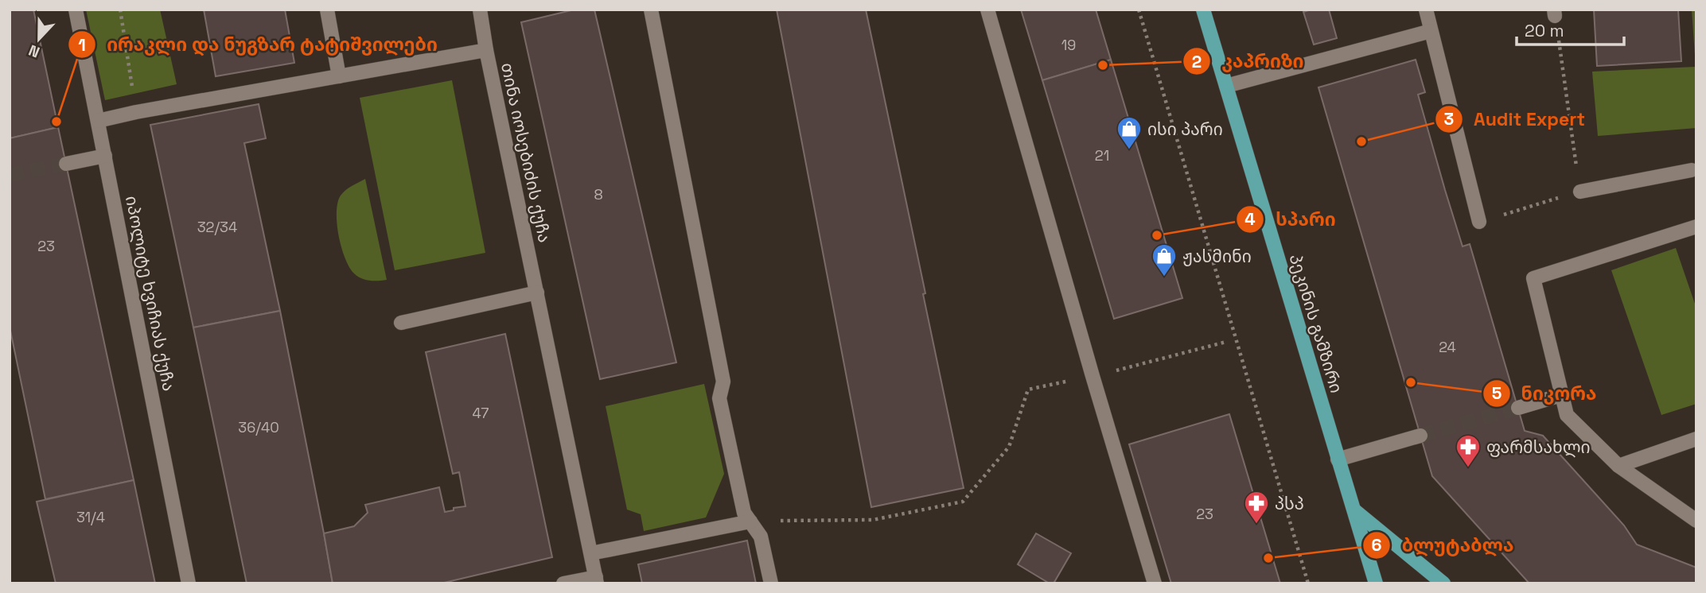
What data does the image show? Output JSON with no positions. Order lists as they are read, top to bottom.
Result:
{
  "streets": {
    "main road": ["პეკინის გამზირი"],
    "street": ["თინა იოსებიძის ქუჩა", "იპოლიტე ხვიჩიას ქუჩა"]
  },
  "crossings": [
    ["თინა იოსებიძის ქუჩა", "იპოლიტე ხვიჩიას ქუჩა"]
  ],
  "places": {
    "other": [
      "კაპრიზი",
      "ირაკლი და ნუგზარ ტატიშვილები",
      "Audit Expert",
      "სპარი",
      "ნიკორა",
      "ბლუტაბლა"
    ],
    "shop": ["ისი პარი", "ჟასმინი"],
    "pharmacy": ["ფარმსახლი", "პსპ"]
  },
  "house_numbers": [
    "19",
    "21",
    "8",
    "32/34",
    "23",
    "24",
    "47",
    "36/40",
    "23",
    "31/4"
  ],
  "scale_bar": "20 m",
  "north": "bottom"
}
